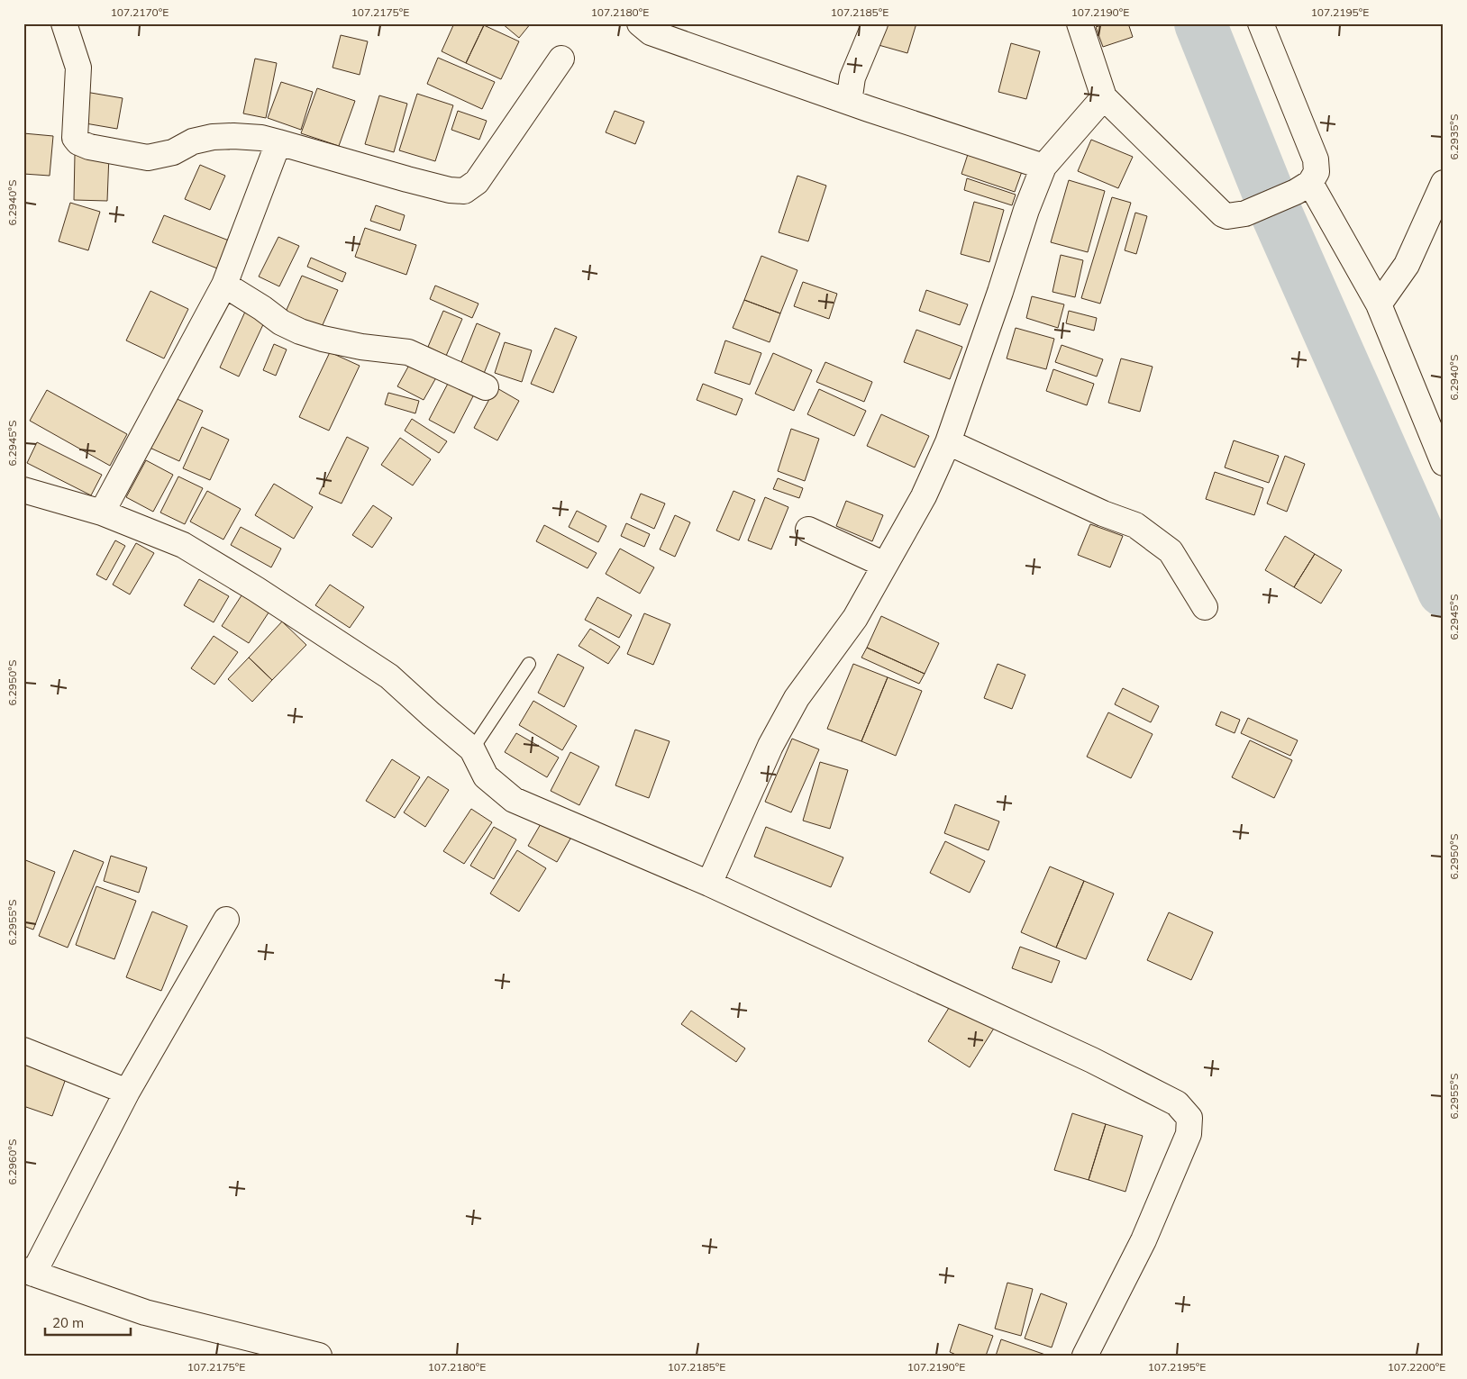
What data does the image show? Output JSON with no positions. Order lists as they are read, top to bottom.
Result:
{
  "scale_bar": "20 m",
  "coordinates": [
    "107.2170°E",
    "107.2175°E",
    "107.2180°E",
    "107.2185°E",
    "107.2190°E",
    "107.2195°E",
    "6.2935°S",
    "6.2940°S",
    "6.2945°S",
    "6.2950°S",
    "6.2955°S",
    "6.2960°S",
    "107.2200°E"
  ]
}
